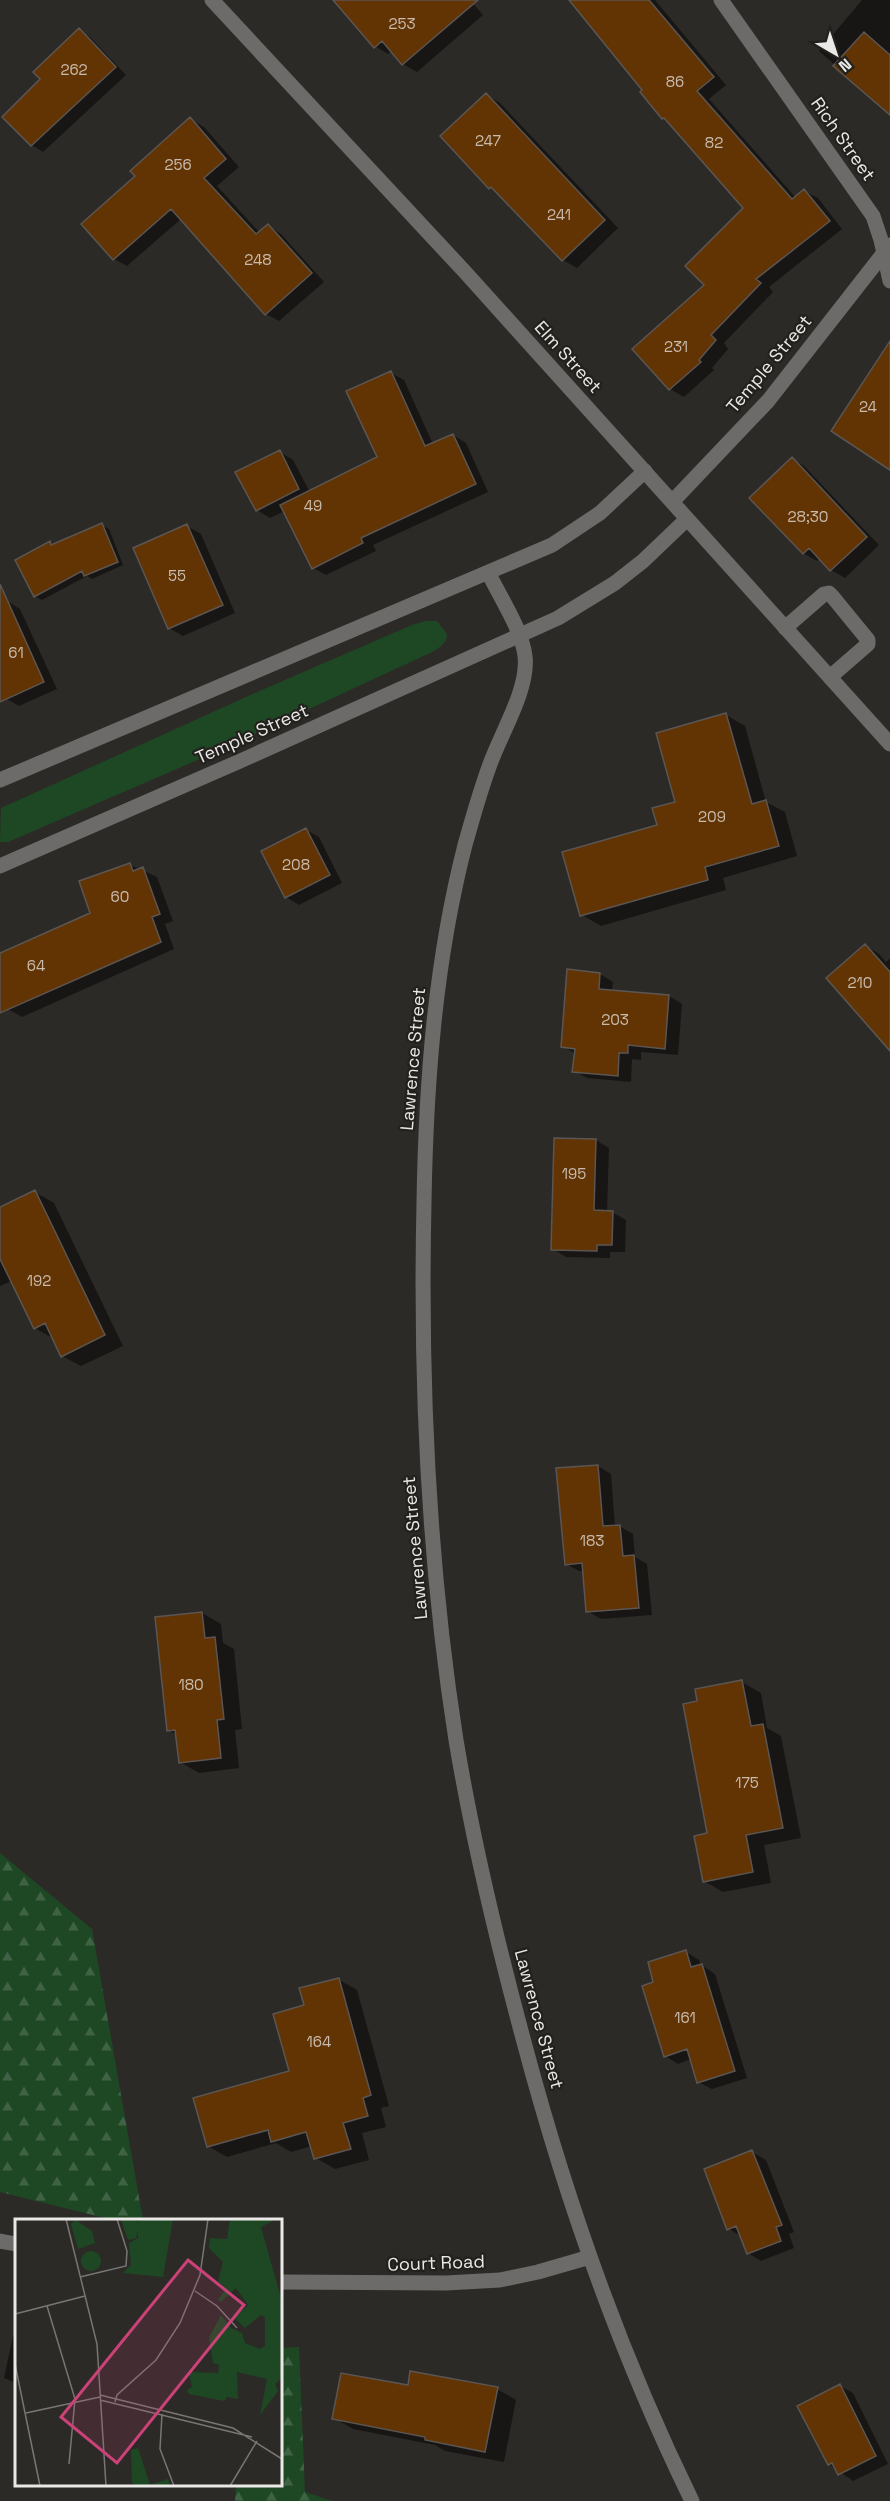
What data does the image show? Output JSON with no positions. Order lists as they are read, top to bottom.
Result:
{
  "streets": {
    "street": [
      "Rich Street",
      "Elm Street",
      "Temple Street",
      "Lawrence Street",
      "Court Road"
    ]
  },
  "crossings": [
    ["Rich Street", "Temple Street"],
    ["Elm Street", "Temple Street"],
    ["Temple Street", "Lawrence Street"],
    ["Lawrence Street", "Court Road"]
  ],
  "house_numbers": [
    "253",
    "262",
    "86",
    "247",
    "82",
    "256",
    "241",
    "248",
    "231",
    "24",
    "49",
    "28;30",
    "55",
    "61",
    "209",
    "208",
    "60",
    "64",
    "210",
    "203",
    "195",
    "192",
    "183",
    "180",
    "175",
    "161",
    "164"
  ],
  "north": "bottom right"
}
